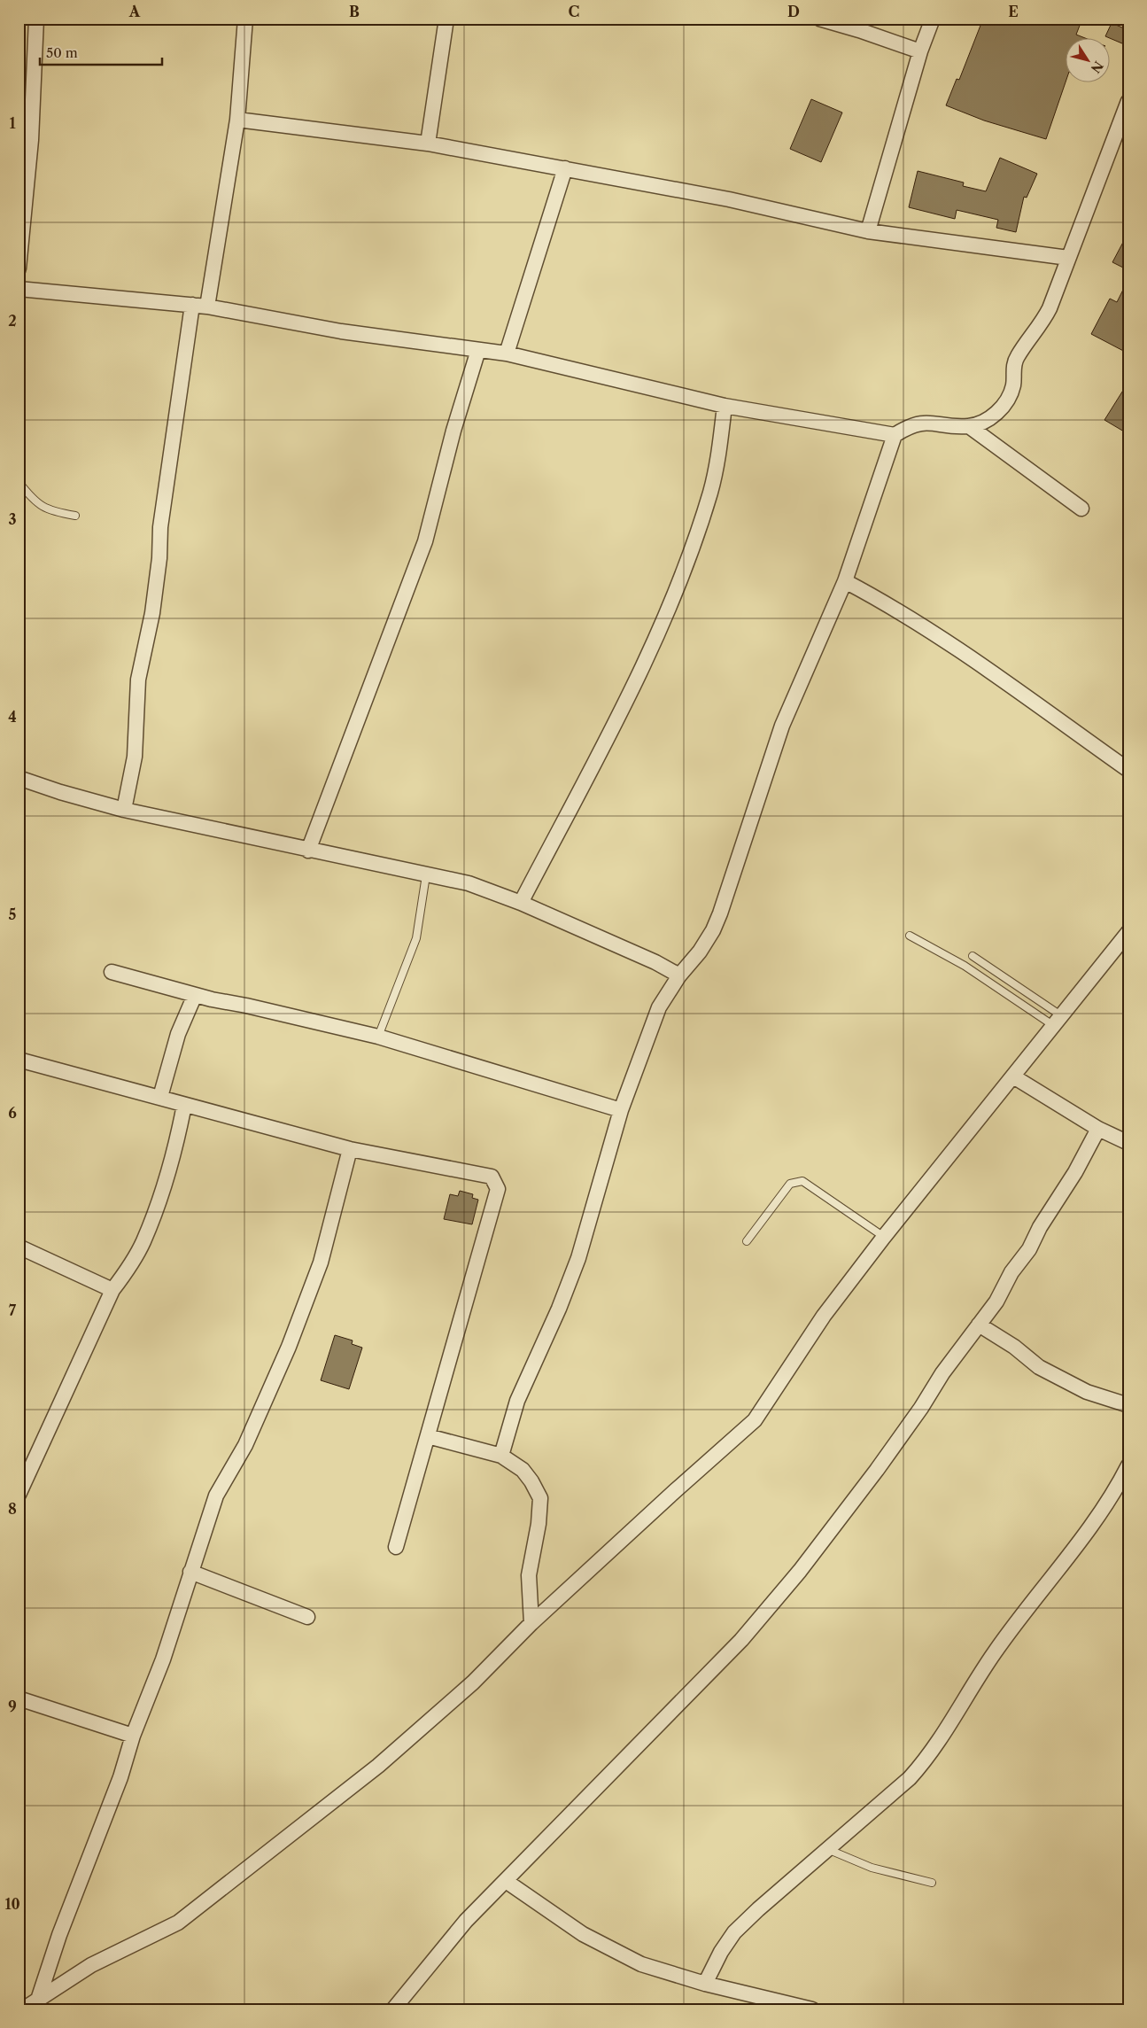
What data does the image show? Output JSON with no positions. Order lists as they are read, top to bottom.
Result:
{
  "scale_bar": "50 m",
  "north": "bottom right",
  "grid": {
    "columns": [
      "A",
      "B",
      "C",
      "D",
      "E"
    ],
    "rows": [
      "1",
      "2",
      "3",
      "4",
      "5",
      "6",
      "7",
      "8",
      "9",
      "10"
    ]
  }
}
